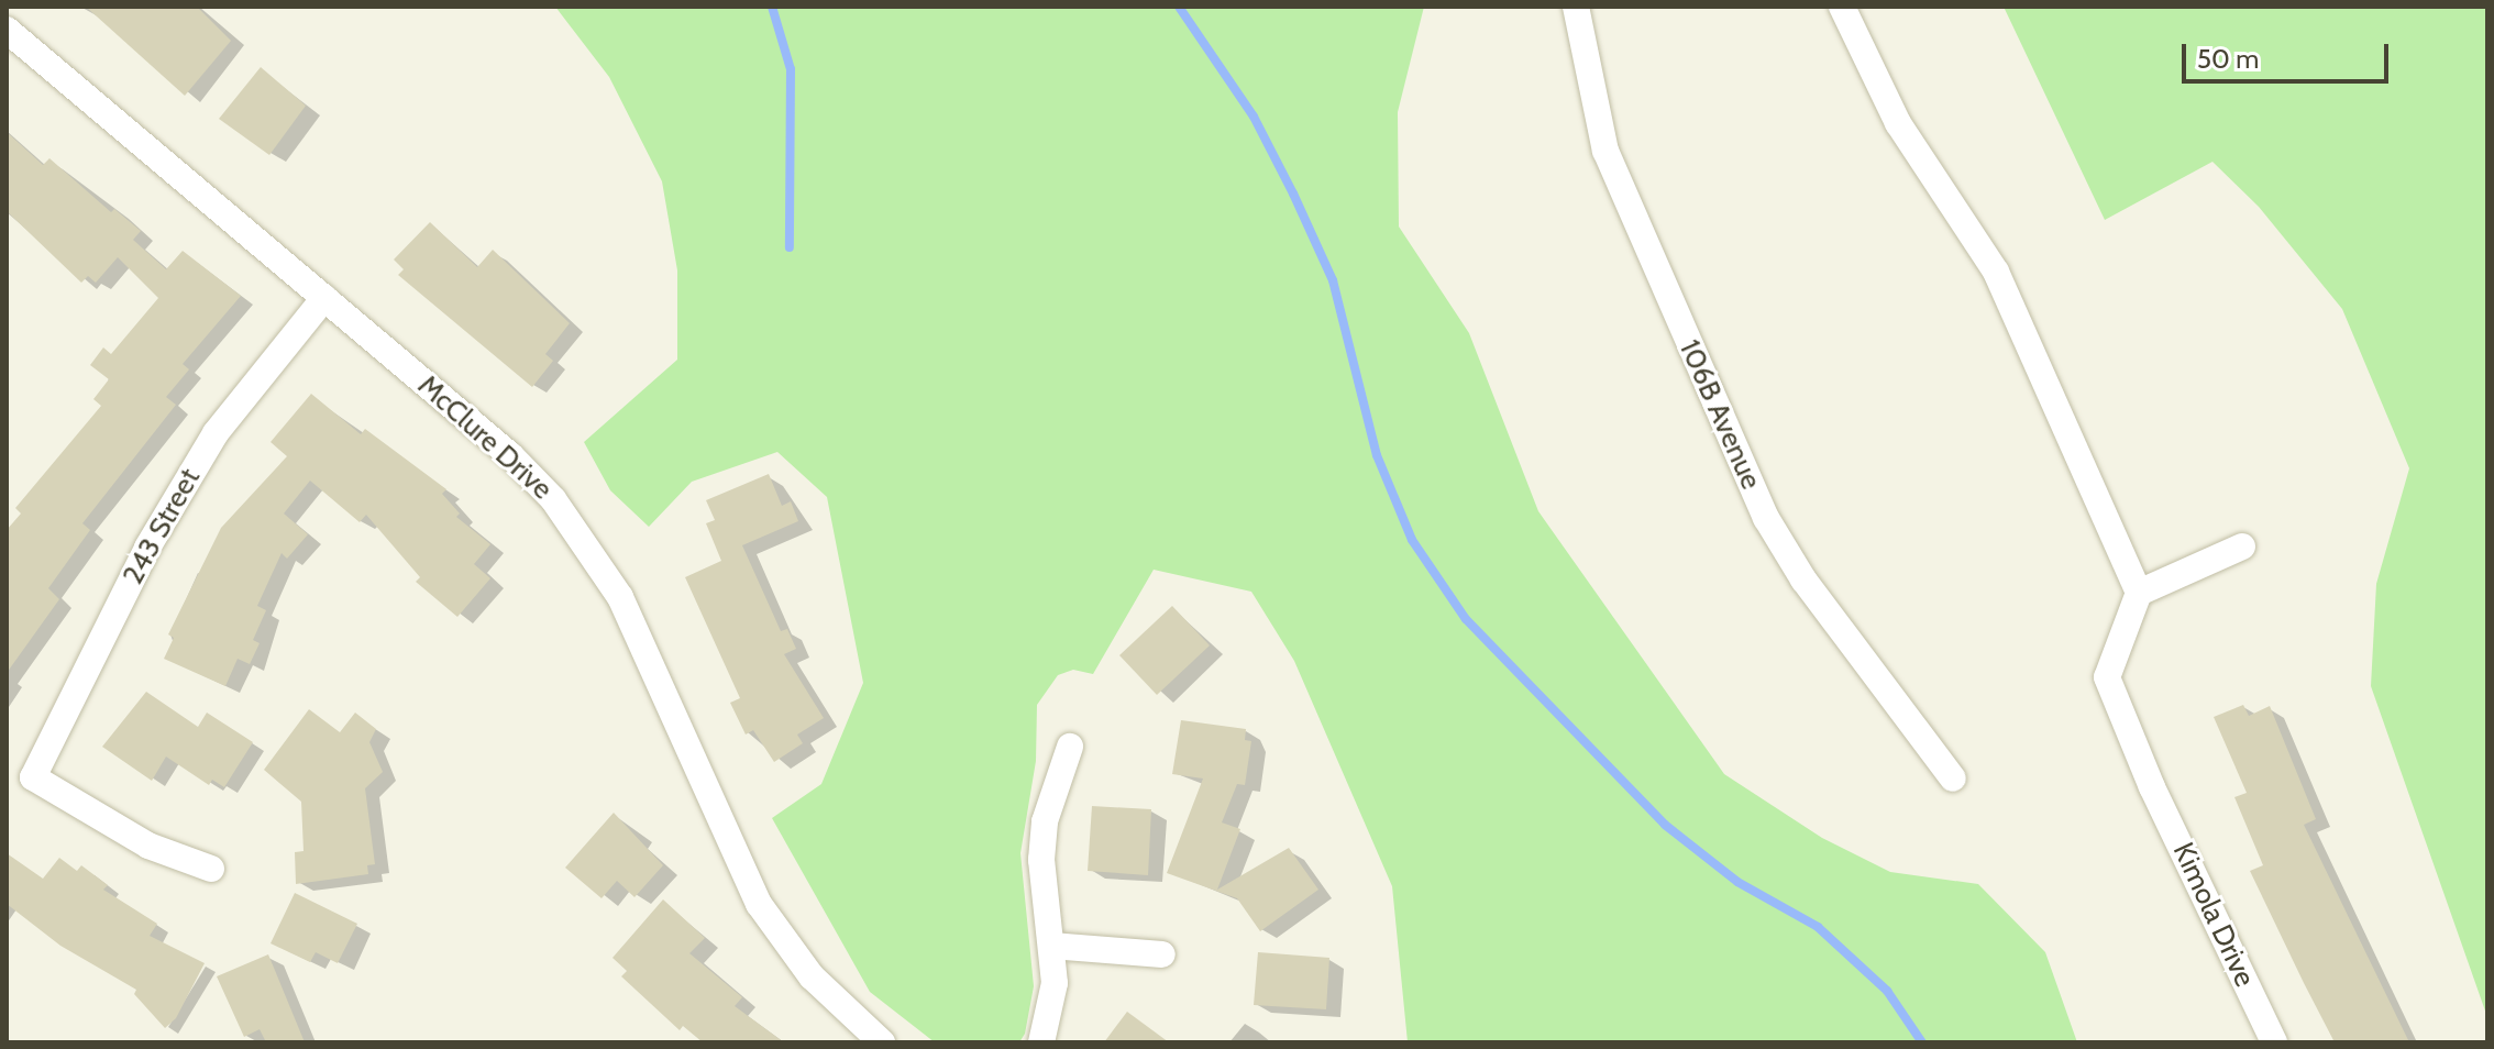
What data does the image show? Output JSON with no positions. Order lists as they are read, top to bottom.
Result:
{
  "streets": {
    "street": [
      "106B Avenue",
      "McClure Drive",
      "243 Street",
      "Kimola Drive"
    ]
  },
  "crossings": [
    ["McClure Drive", "243 Street"]
  ],
  "scale_bar": "50 m"
}
